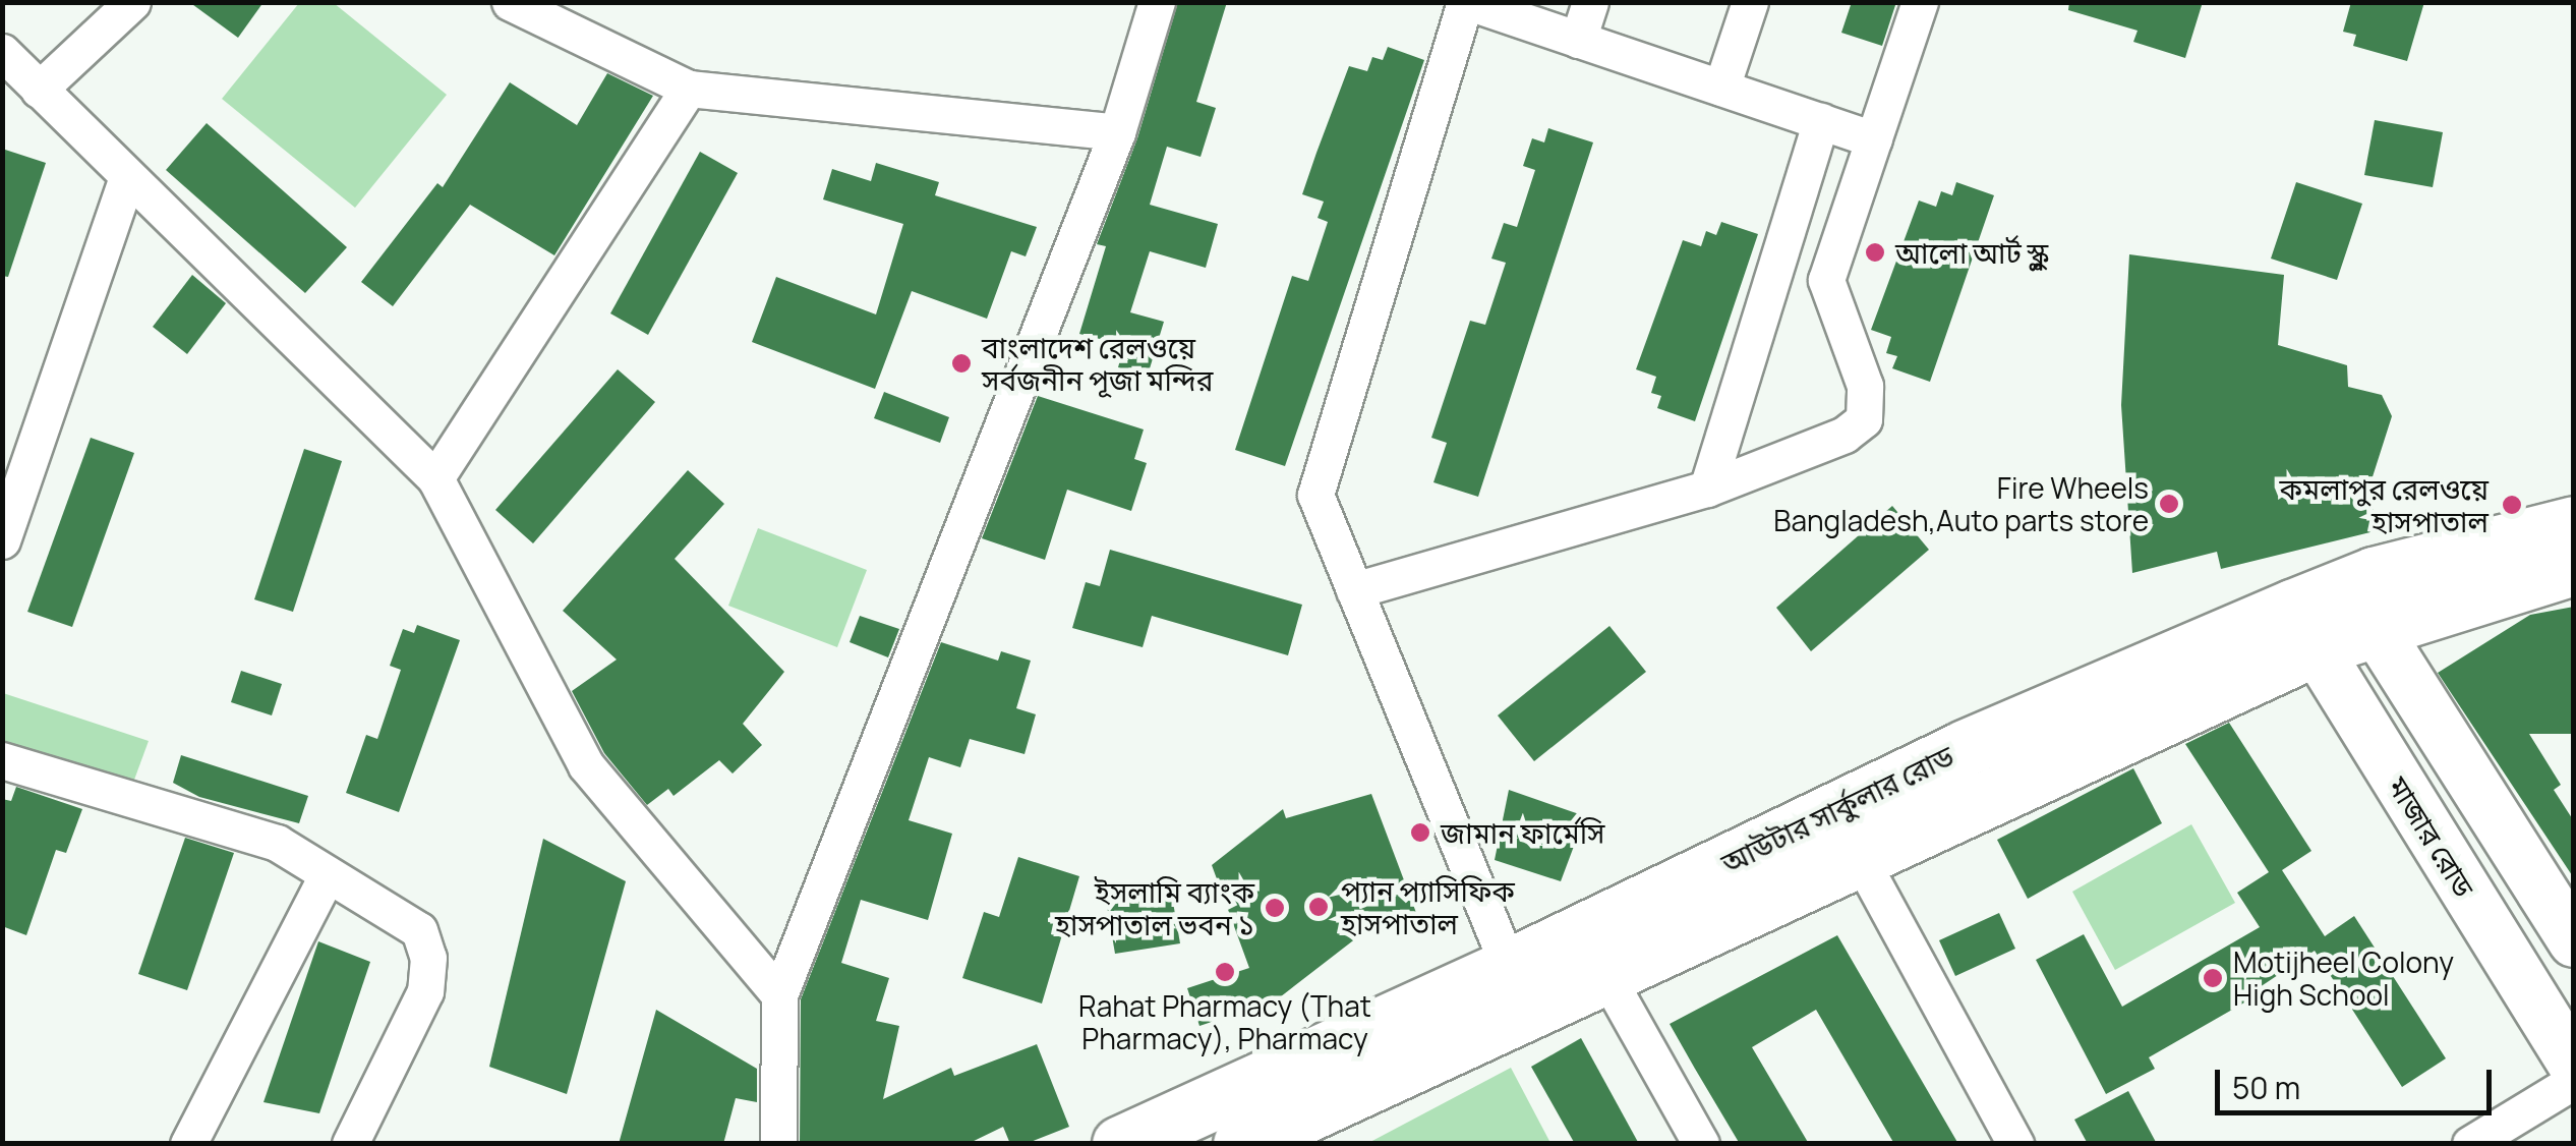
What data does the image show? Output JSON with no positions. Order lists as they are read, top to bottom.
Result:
{
  "streets": {
    "main road": ["আউটার সার্কুলার রোড", "মাজার রোড"]
  },
  "crossings": [
    ["আউটার সার্কুলার রোড", "মাজার রোড"]
  ],
  "places": [
    "আলো আর্ট স্কুল",
    "বাংলাদেশ রেলওয়ে সর্বজনীন পূজা মন্দির",
    "Fire Wheels Bangladesh,Auto parts store",
    "কমলাপুর রেলওয়ে হাসপাতাল",
    "জামান ফার্মেসি",
    "প্যান প্যাসিফিক হাসপাতাল",
    "ইসলামি ব্যাংক হাসপাতাল ভবন ১",
    "Rahat Pharmacy (That Pharmacy), Pharmacy",
    "Motijheel Colony High School"
  ],
  "scale_bar": "50 m"
}
